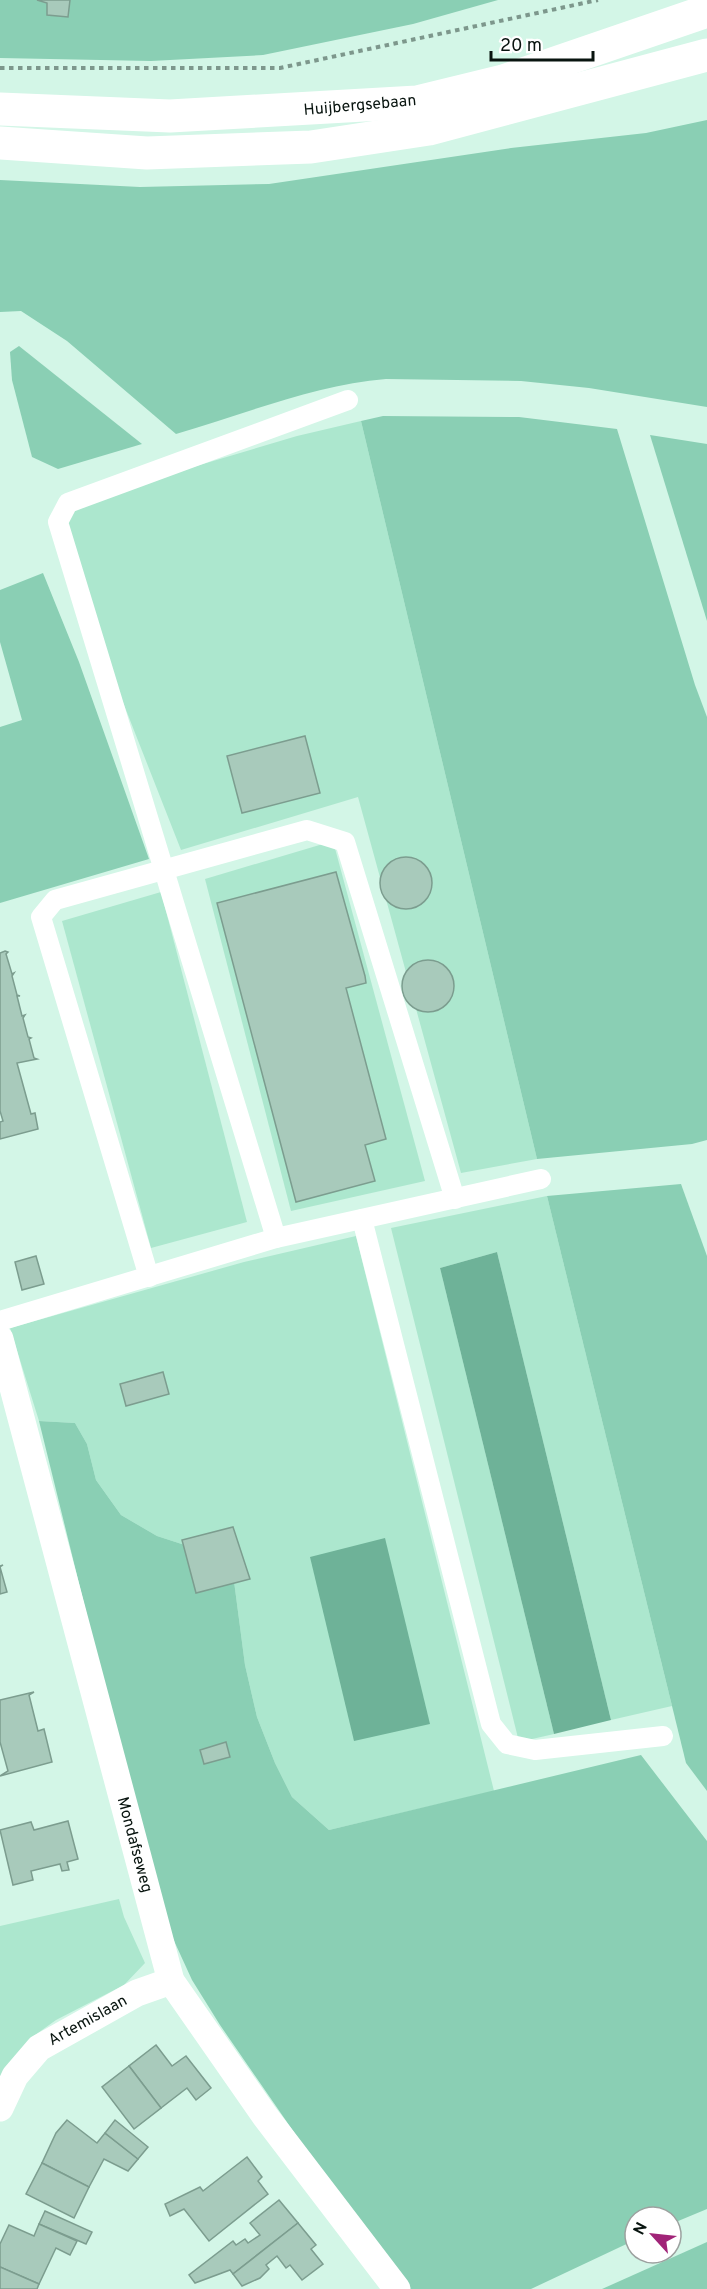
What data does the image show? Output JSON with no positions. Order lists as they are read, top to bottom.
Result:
{
  "streets": {
    "main road": ["Huijbergsebaan"],
    "street": ["Mondafseweg", "Artemislaan"]
  },
  "crossings": [
    ["Mondafseweg", "Artemislaan"]
  ],
  "scale_bar": "20 m",
  "north": "top left"
}
